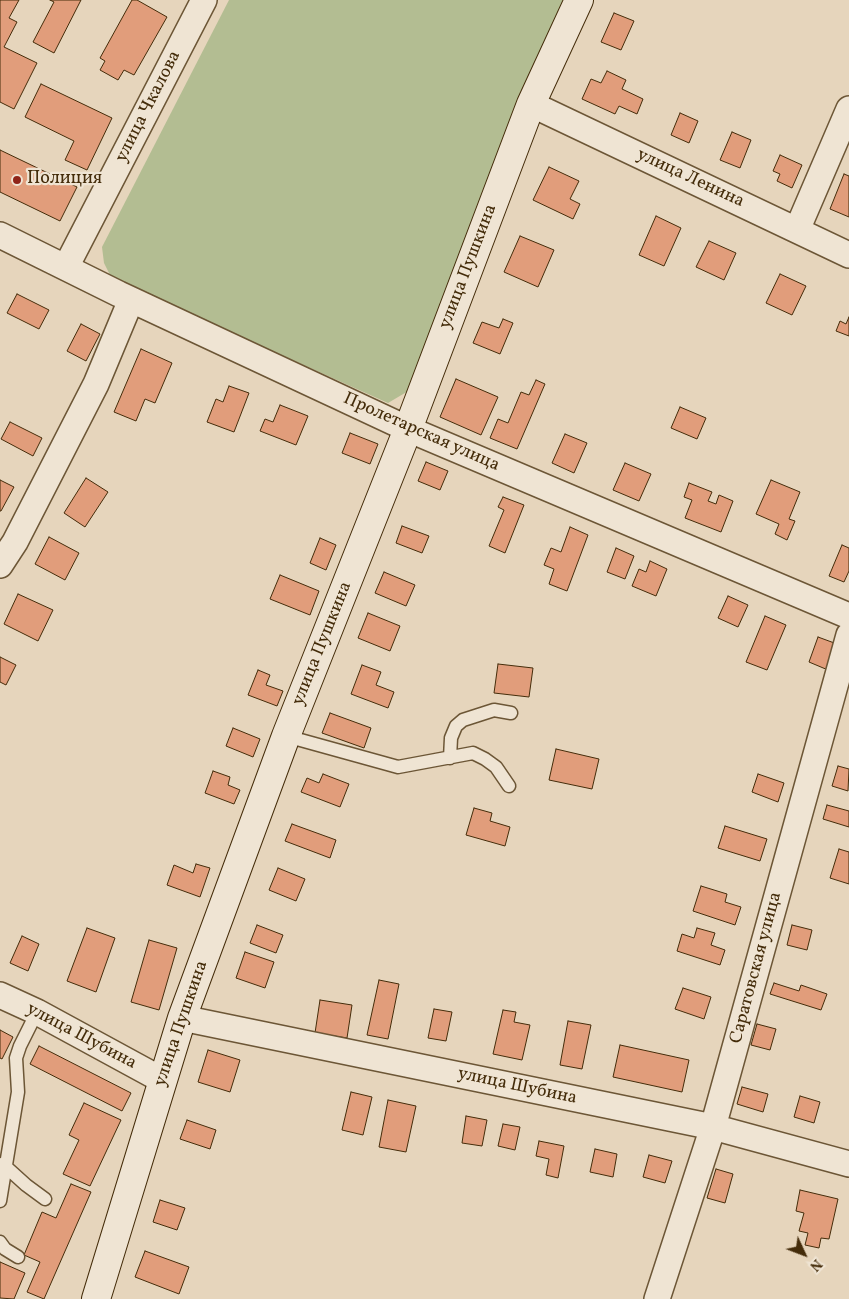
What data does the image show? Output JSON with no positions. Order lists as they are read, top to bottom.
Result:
{
  "streets": {
    "street": [
      "улица Чкалова",
      "улица Ленина",
      "улица Пушкина",
      "Пролетарская улица",
      "Саратовская улица",
      "улица Шубина"
    ]
  },
  "crossings": [
    ["улица Чкалова", "Пролетарская улица"],
    ["улица Ленина", "улица Пушкина"],
    ["улица Пушкина", "Пролетарская улица"],
    ["улица Пушкина", "улица Шубина"],
    ["Саратовская улица", "улица Шубина"]
  ],
  "places": ["Полиция"],
  "north": "bottom right"
}
